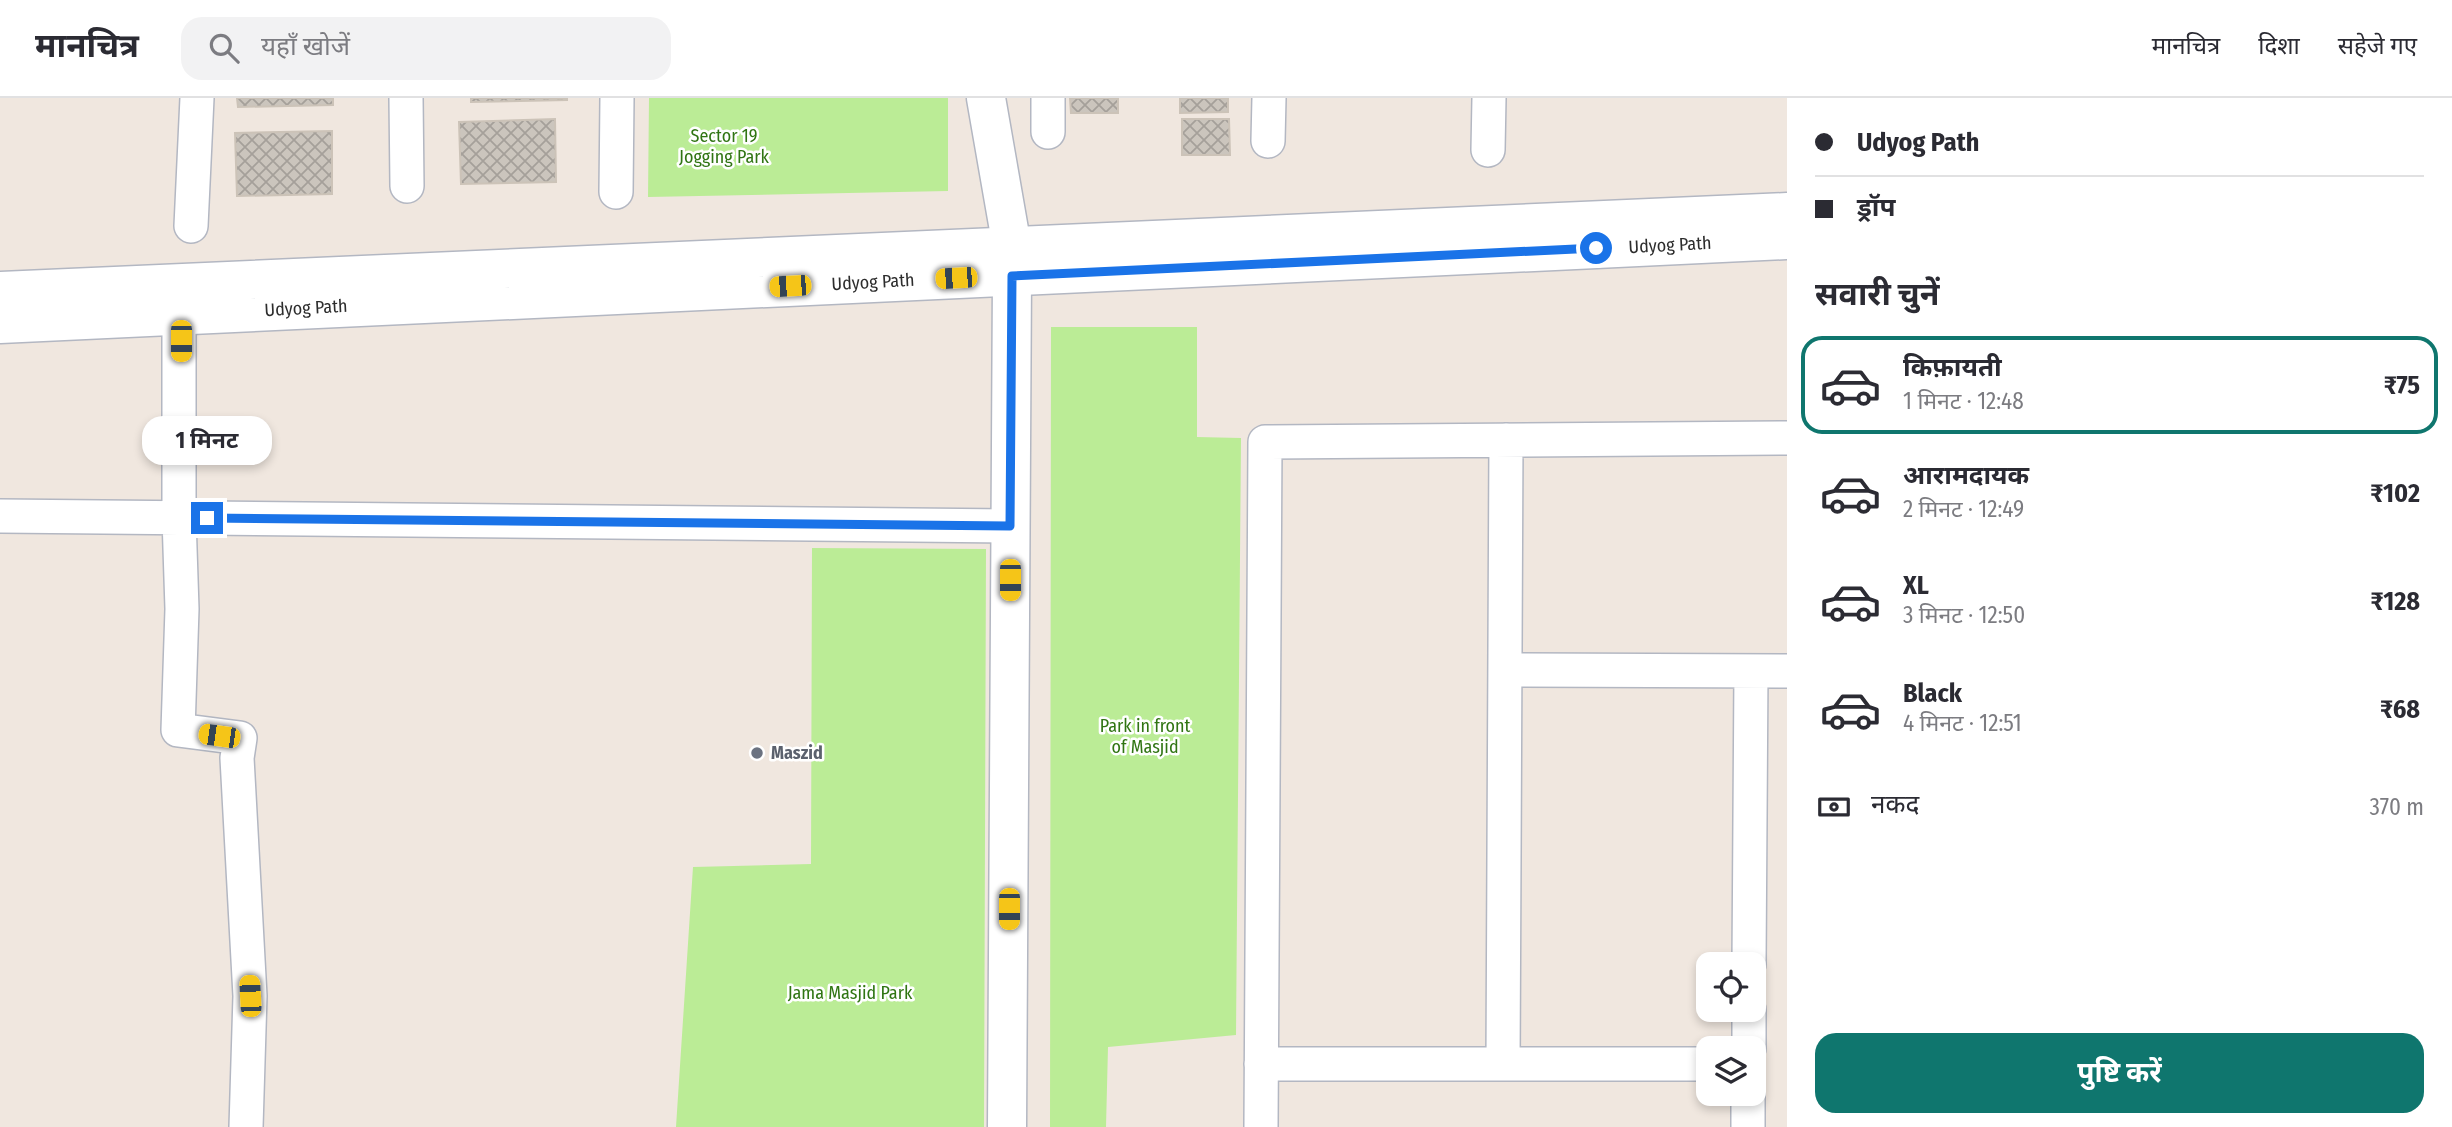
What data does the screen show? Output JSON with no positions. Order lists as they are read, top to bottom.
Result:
{
  "streets": {
    "main road": ["Udyog Path"]
  },
  "parks": ["Sector 19 Jogging Park", "Park in front of Masjid", "Jama Masjid Park"],
  "places": ["Maszid"],
  "page": {
    "header": "मानचित्र",
    "search": "यहाँ खोजें",
    "nav": ["मानचित्र", "दिशा", "सहेजे गए"],
    "banner": ["Udyog Path", "ड्रॉप"],
    "heading": "सवारी चुनें",
    "list": [
      {
        "name": "किफ़ायती",
        "note": "1 मिनट · 12:48",
        "value": "₹75"
      },
      {
        "name": "आरामदायक",
        "note": "2 मिनट · 12:49",
        "value": "₹102"
      },
      {
        "name": "XL",
        "note": "3 मिनट · 12:50",
        "value": "₹128"
      },
      {
        "name": "Black",
        "note": "4 मिनट · 12:51",
        "value": "₹68"
      }
    ],
    "bubble": "1 मिनट",
    "pay": ["नकद", "370 m"],
    "buttons": "पुष्टि करें"
  }
}
